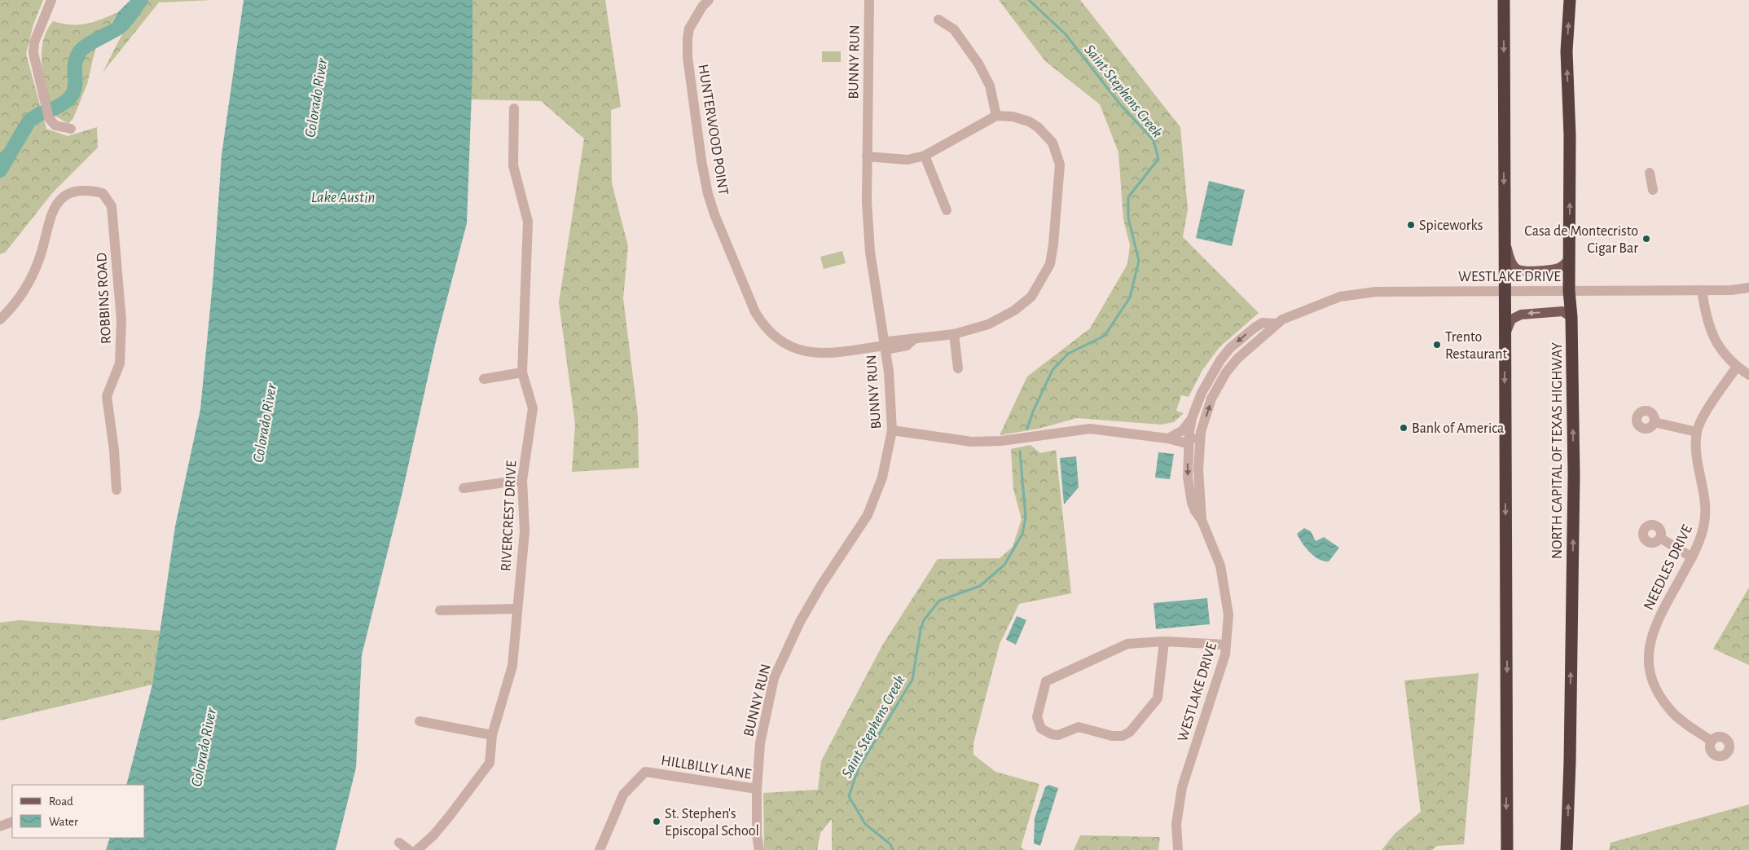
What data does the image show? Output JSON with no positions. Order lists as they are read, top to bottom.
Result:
{
  "streets": {
    "highway": ["NORTH CAPITAL OF TEXAS HIGHWAY"],
    "street": [
      "BUNNY RUN",
      "HUNTERWOOD POINT",
      "WESTLAKE DRIVE",
      "ROBBINS ROAD",
      "RIVERCREST DRIVE",
      "NEEDLES DRIVE",
      "HILLBILLY LANE"
    ]
  },
  "crossings": [
    ["BUNNY RUN", "HUNTERWOOD POINT"],
    ["BUNNY RUN", "HILLBILLY LANE"],
    ["WESTLAKE DRIVE", "NORTH CAPITAL OF TEXAS HIGHWAY"]
  ],
  "water": ["Saint Stephens Creek", "Colorado River", "Lake Austin"],
  "places": [
    "Spiceworks",
    "Casa de Montecristo Cigar Bar",
    "Trento Restaurant",
    "Bank of America",
    "St. Stephen's Episcopal School"
  ],
  "legend": ["Road", "Water"]
}
